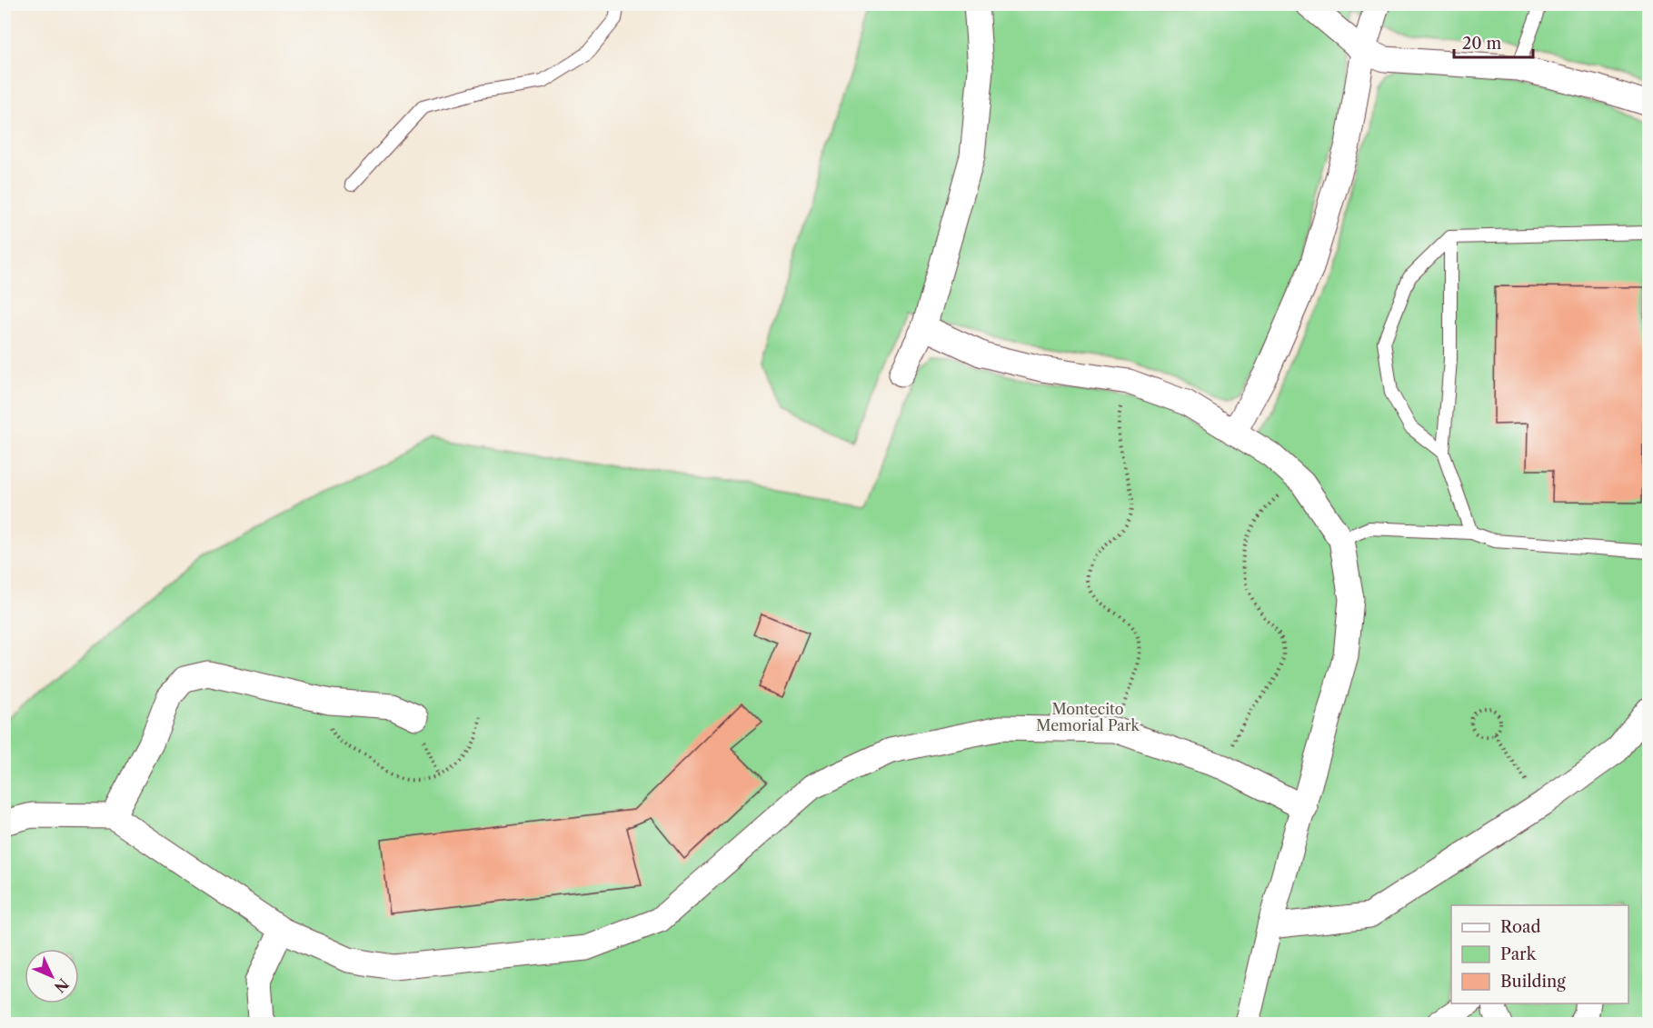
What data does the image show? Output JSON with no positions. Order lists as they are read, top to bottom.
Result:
{
  "parks": ["Montecito Memorial Park"],
  "legend": ["Road", "Park", "Building"],
  "scale_bar": "20 m",
  "north": "bottom right"
}
